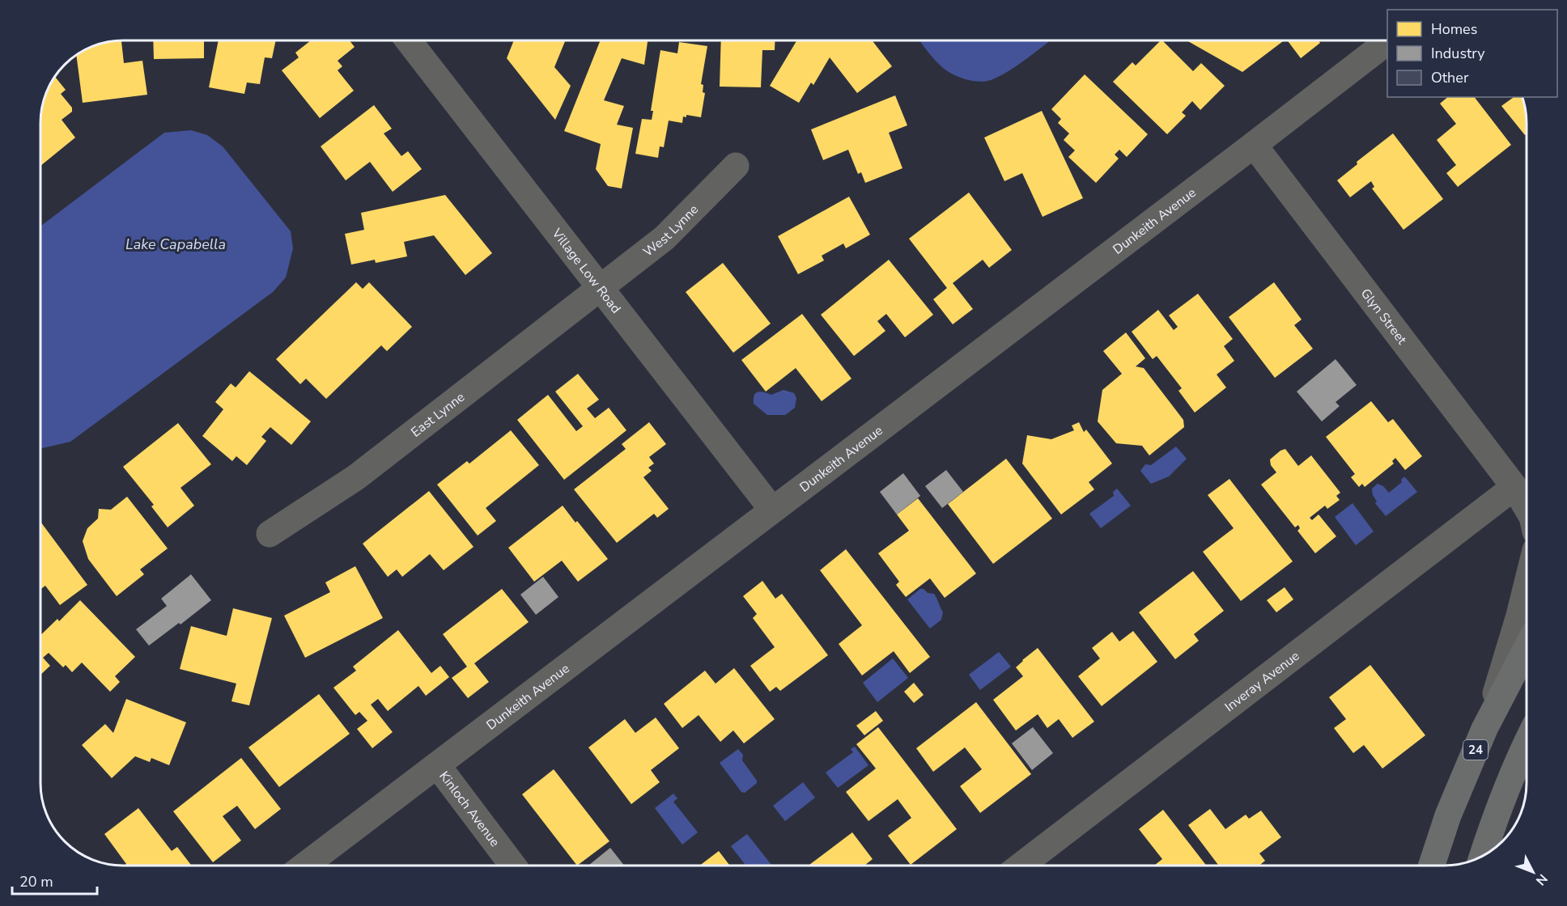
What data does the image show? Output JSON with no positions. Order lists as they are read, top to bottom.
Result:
{
  "streets": {
    "main road": ["24"],
    "street": [
      "Dunkeith Avenue",
      "West Lynne",
      "Village Low Road",
      "Glyn Street",
      "East Lynne",
      "Inveray Avenue",
      "Kinloch Avenue"
    ]
  },
  "crossings": [
    ["Dunkeith Avenue", "Village Low Road"],
    ["Dunkeith Avenue", "Glyn Street"],
    ["Dunkeith Avenue", "Kinloch Avenue"],
    ["West Lynne", "Village Low Road"],
    ["West Lynne", "East Lynne"],
    ["Village Low Road", "East Lynne"],
    ["Glyn Street", "Inveray Avenue"]
  ],
  "water": ["Lake Capabella"],
  "legend": ["Homes", "Industry", "Other"],
  "scale_bar": "20 m",
  "north": "bottom right"
}
